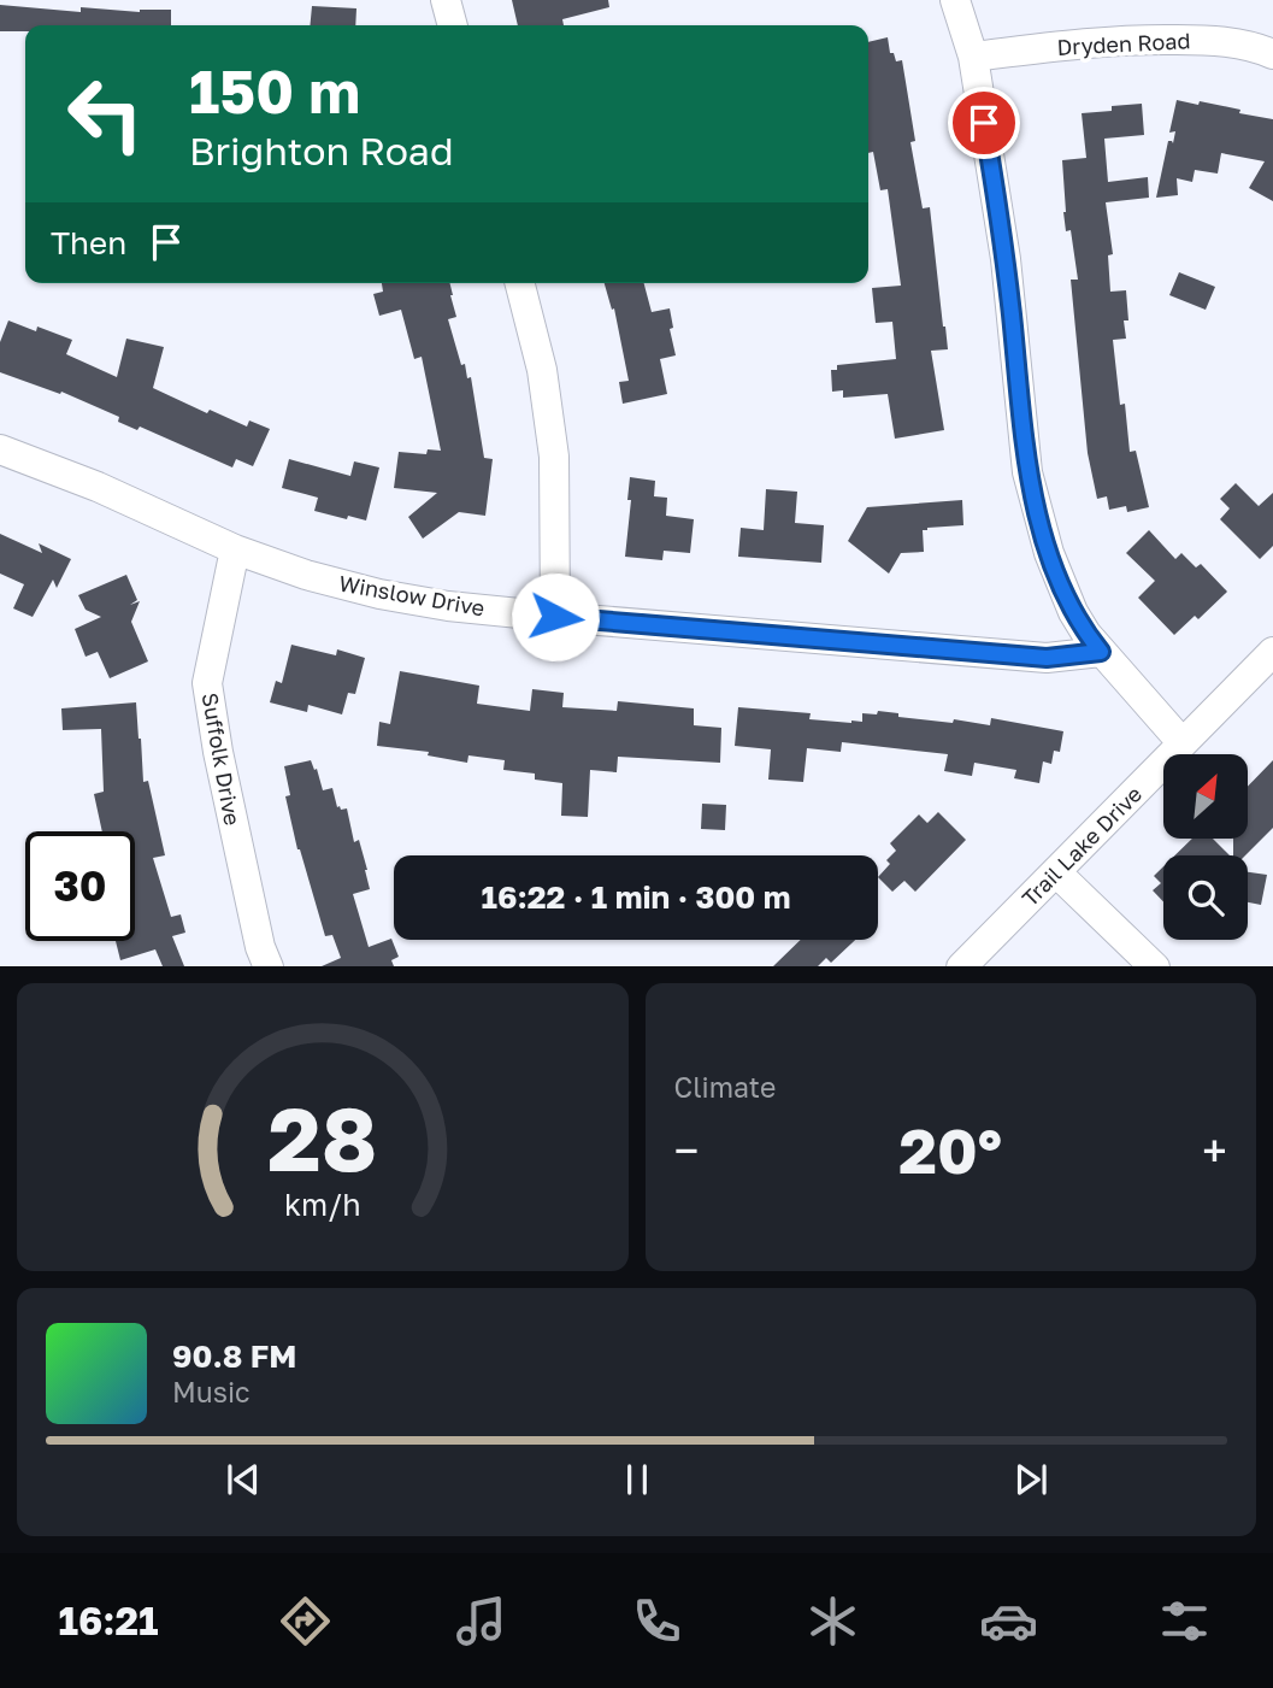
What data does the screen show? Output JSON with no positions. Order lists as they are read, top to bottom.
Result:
{
  "streets": {
    "street": [
      "Dryden Road",
      "Winslow Drive",
      "Suffolk Drive",
      "Trail Lake Drive"
    ]
  },
  "crossings": [
    ["Winslow Drive", "Suffolk Drive"]
  ],
  "north": "top right",
  "page": {
    "turn": ["150 m", "Brighton Road"],
    "then": "Then",
    "limit": "30",
    "trip": "16:22 · 1 min · 300 m",
    "tile": "Climate",
    "heat": ["−", "20°", "+"],
    "song": ["90.8 FM", "Music"],
    "tabs": "16:21",
    "gauge": ["28", "km/h"]
  }
}
